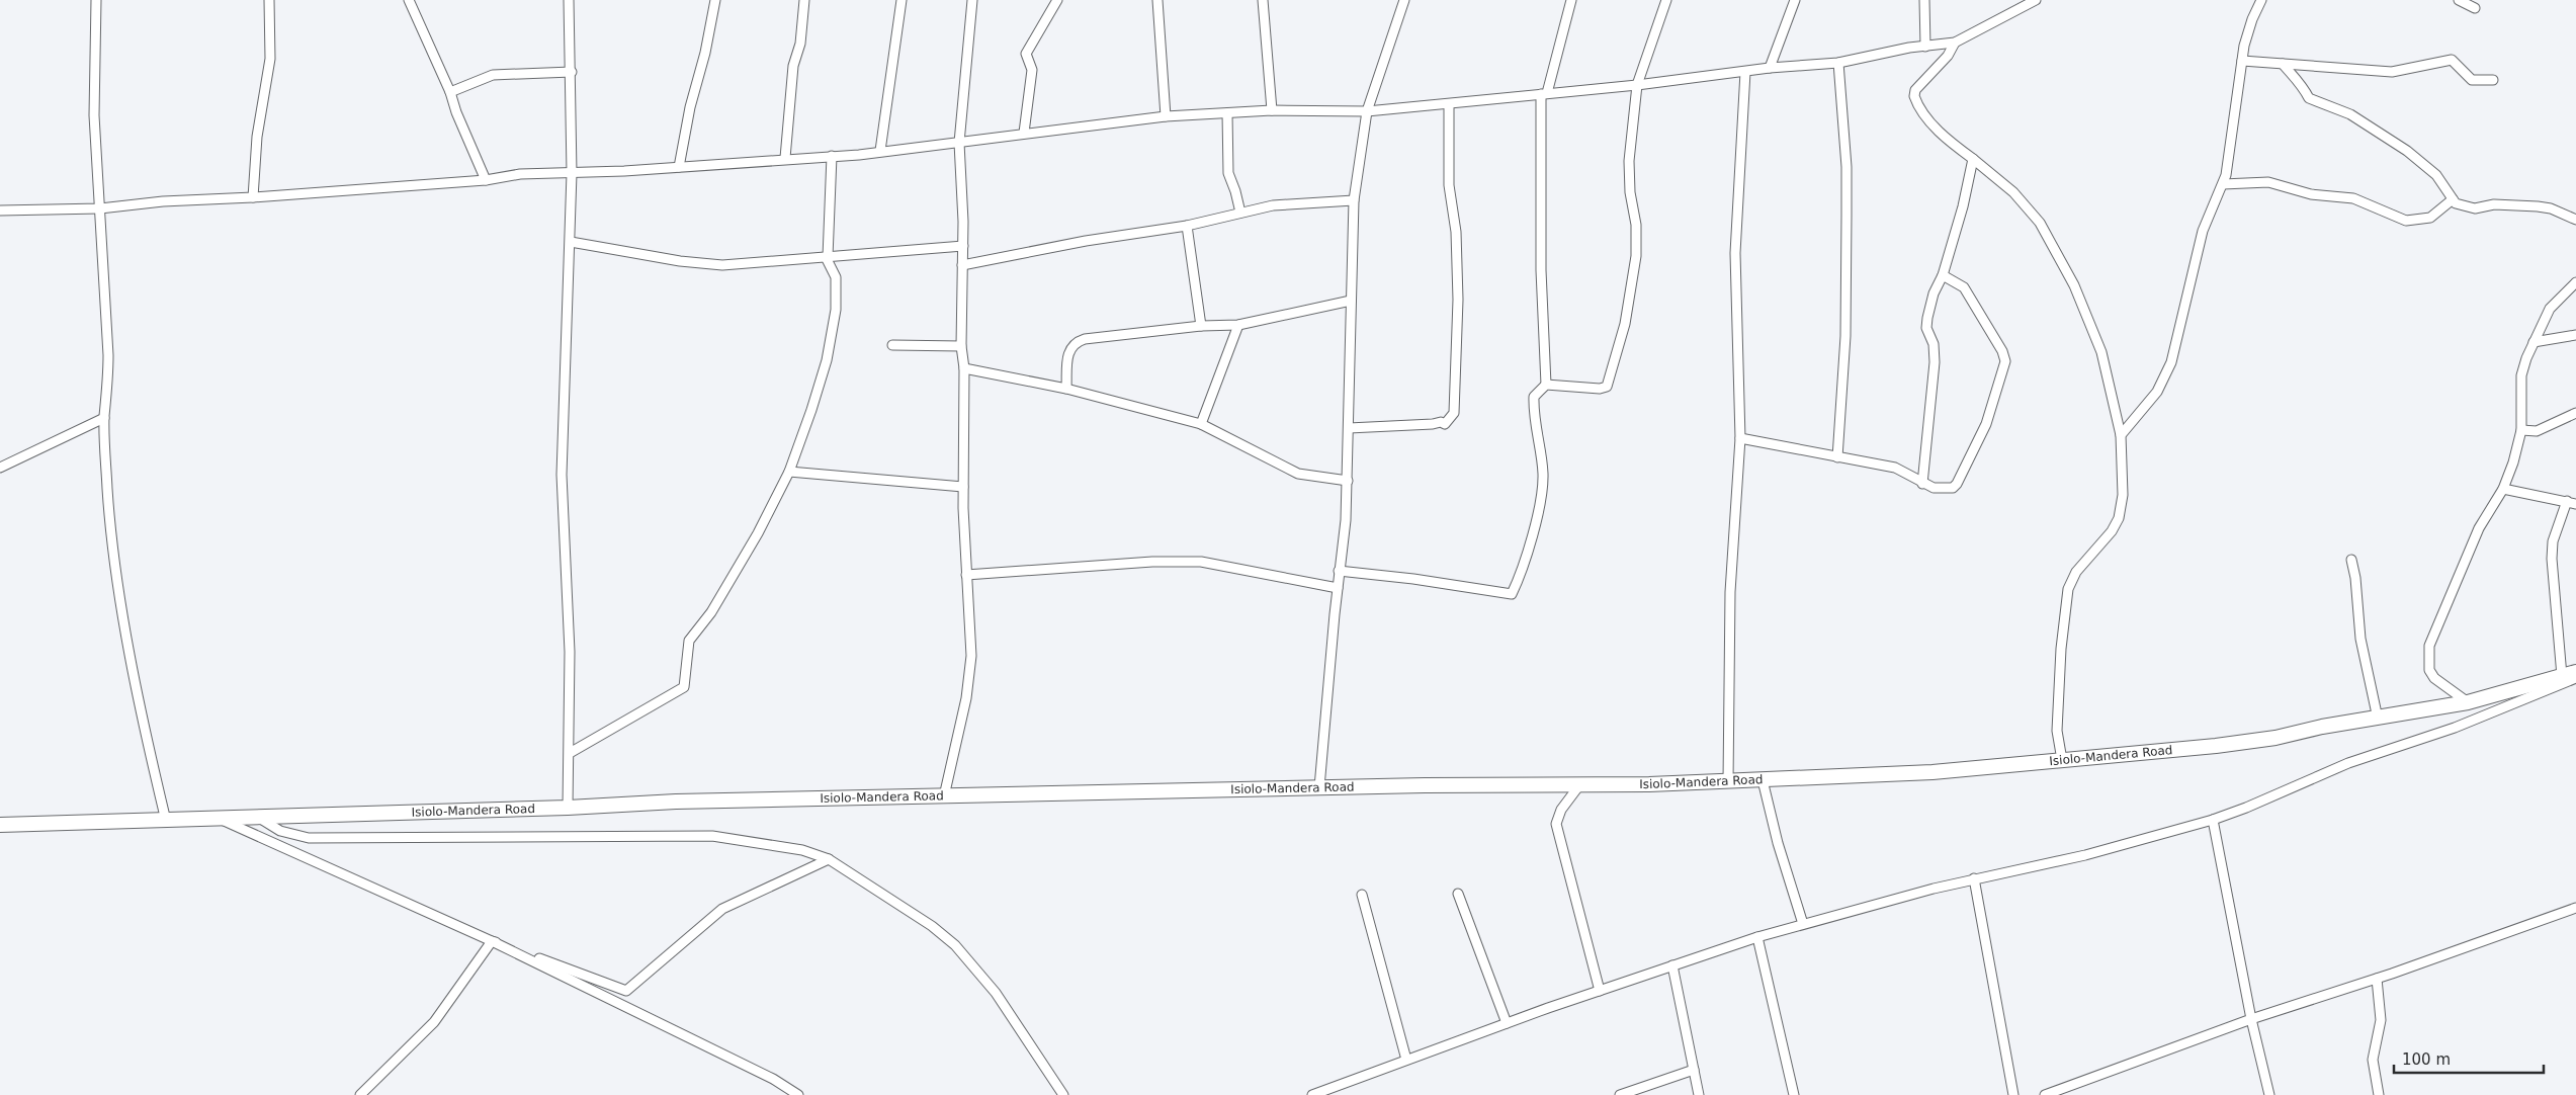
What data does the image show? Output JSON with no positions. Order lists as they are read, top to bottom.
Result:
{
  "streets": {
    "highway": ["Isiolo-Mandera Road"]
  },
  "scale_bar": "100 m"
}
